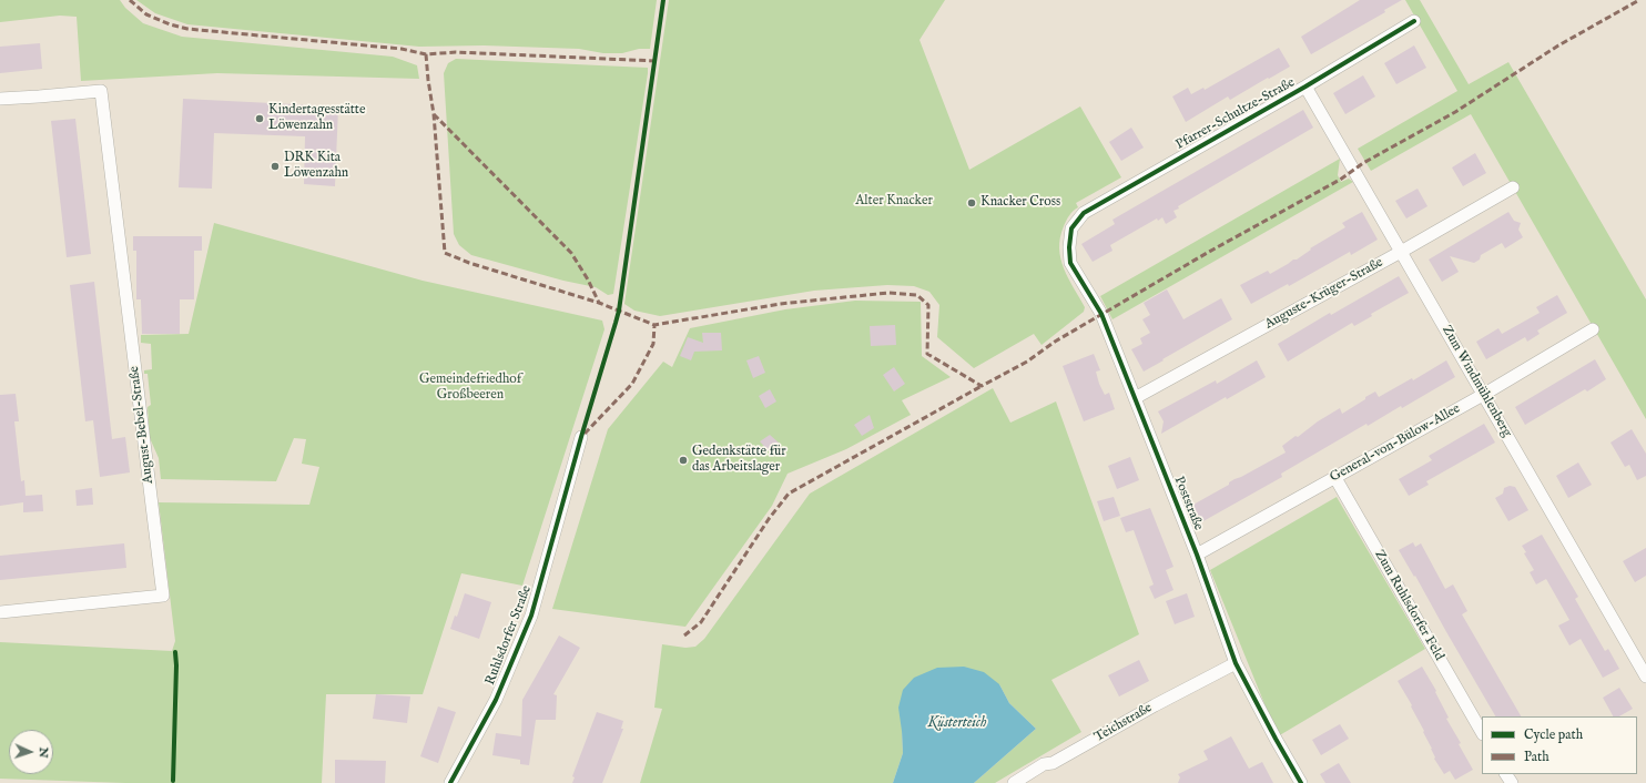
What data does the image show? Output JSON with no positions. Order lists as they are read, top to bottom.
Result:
{
  "streets": {
    "street": [
      "Pfarrer-Schultze-Straße",
      "Auguste-Krüger-Straße",
      "Zum Windmühlenberg",
      "August-Bebel-Straße",
      "General-von-Bülow-Allee",
      "Poststraße",
      "Zum Ruhlsdorfer Feld",
      "Ruhlsdorfer Straße",
      "Teichstraße"
    ]
  },
  "crossings": [
    ["Pfarrer-Schultze-Straße", "Zum Windmühlenberg"],
    ["Pfarrer-Schultze-Straße", "Poststraße"],
    ["Auguste-Krüger-Straße", "Zum Windmühlenberg"],
    ["Auguste-Krüger-Straße", "Poststraße"],
    ["Zum Windmühlenberg", "General-von-Bülow-Allee"],
    ["General-von-Bülow-Allee", "Poststraße"],
    ["General-von-Bülow-Allee", "Zum Ruhlsdorfer Feld"],
    ["Poststraße", "Teichstraße"]
  ],
  "water": ["Küsterteich"],
  "parks": ["Alter Knacker", "Gemeindefriedhof Großbeeren"],
  "places": [
    "Kindertagesstätte Löwenzahn",
    "DRK Kita Löwenzahn",
    "Knacker Cross",
    "Gedenkstätte für das Arbeitslager"
  ],
  "legend": ["Cycle path", "Path"],
  "north": "right"
}
